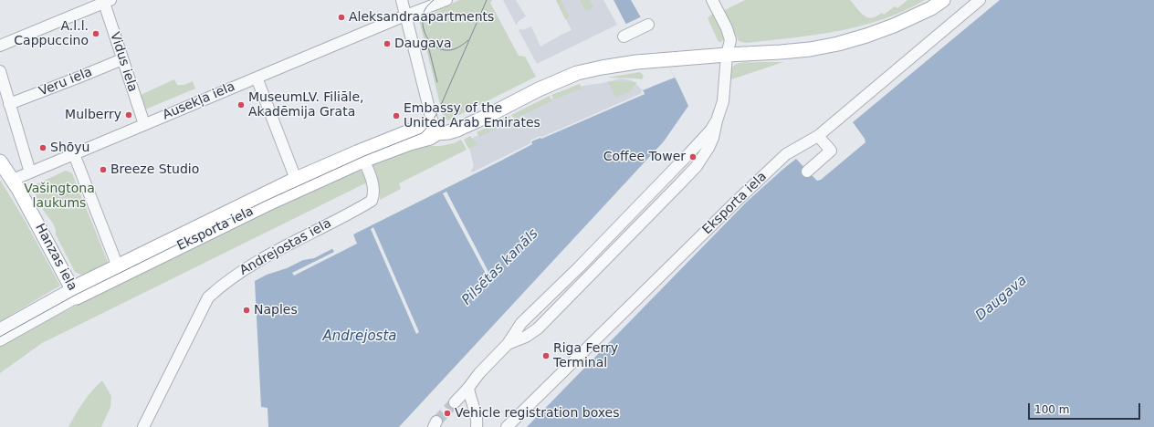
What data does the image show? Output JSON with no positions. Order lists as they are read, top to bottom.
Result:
{
  "streets": {
    "main road": ["Eksporta iela", "Hanzas iela"],
    "street": [
      "Vidus iela",
      "Veru iela",
      "Ausekļa iela",
      "Andrejostas iela"
    ]
  },
  "crossings": [
    ["Vidus iela", "Veru iela"],
    ["Vidus iela", "Ausekļa iela"],
    ["Ausekļa iela", "Hanzas iela"],
    ["Eksporta iela", "Andrejostas iela"],
    ["Eksporta iela", "Hanzas iela"]
  ],
  "water": ["Pilsētas kanāls", "Daugava", "Andrejosta"],
  "parks": ["Vašingtona laukums"],
  "places": [
    "Aleksandraapartments",
    "A.l.l. Cappuccino",
    "Daugava",
    "MuseumLV. Filiāle, Akadēmija Grata",
    "Mulberry",
    "Embassy of the United Arab Emirates",
    "Shōyu",
    "Coffee Tower",
    "Breeze Studio",
    "Naples",
    "Riga Ferry Terminal",
    "Vehicle registration boxes"
  ],
  "scale_bar": "100 m"
}
